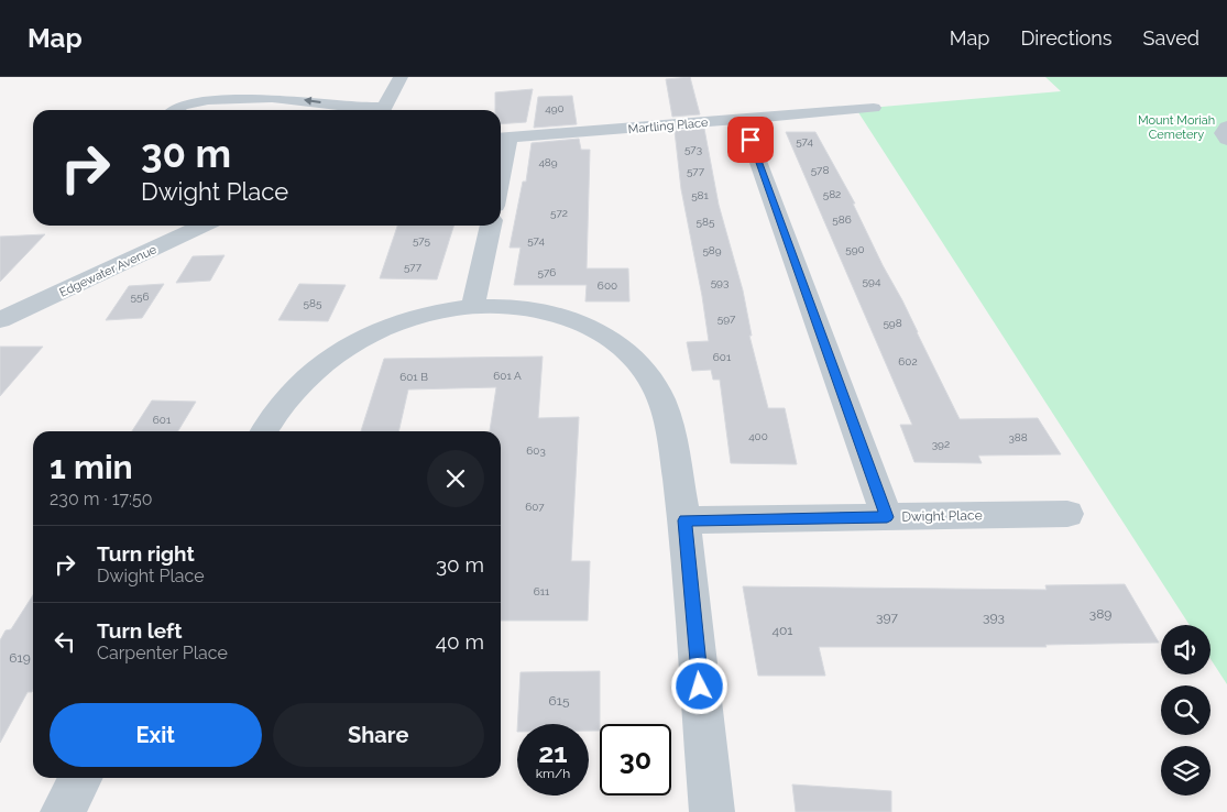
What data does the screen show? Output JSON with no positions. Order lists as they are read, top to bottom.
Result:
{
  "streets": {
    "street": ["Martling Place", "Edgewater Avenue", "Dwight Place"]
  },
  "parks": ["Mount Moriah Cemetery"],
  "house_numbers": [
    "490",
    "574",
    "573",
    "489",
    "578",
    "577",
    "582",
    "581",
    "572",
    "586",
    "585",
    "575",
    "574",
    "590",
    "589",
    "577",
    "576",
    "594",
    "593",
    "600",
    "556",
    "585",
    "597",
    "598",
    "601",
    "602",
    "601 A",
    "601 B",
    "601",
    "400",
    "388",
    "392",
    "603",
    "607",
    "611",
    "389",
    "397",
    "393",
    "401",
    "619",
    "615"
  ],
  "page": {
    "header": "Map",
    "nav": ["Map", "Directions", "Saved"],
    "turn": ["30 m", "Dwight Place"],
    "heading": ["1 min", "230 m · 17:50"],
    "list": [
      {
        "name": "Turn right",
        "note": "Dwight Place",
        "value": "30 m"
      },
      {
        "name": "Turn left",
        "note": "Carpenter Place",
        "value": "40 m"
      }
    ],
    "buttons": ["Exit", "Share"],
    "speed": "21 km/h",
    "limit": "30"
  }
}
